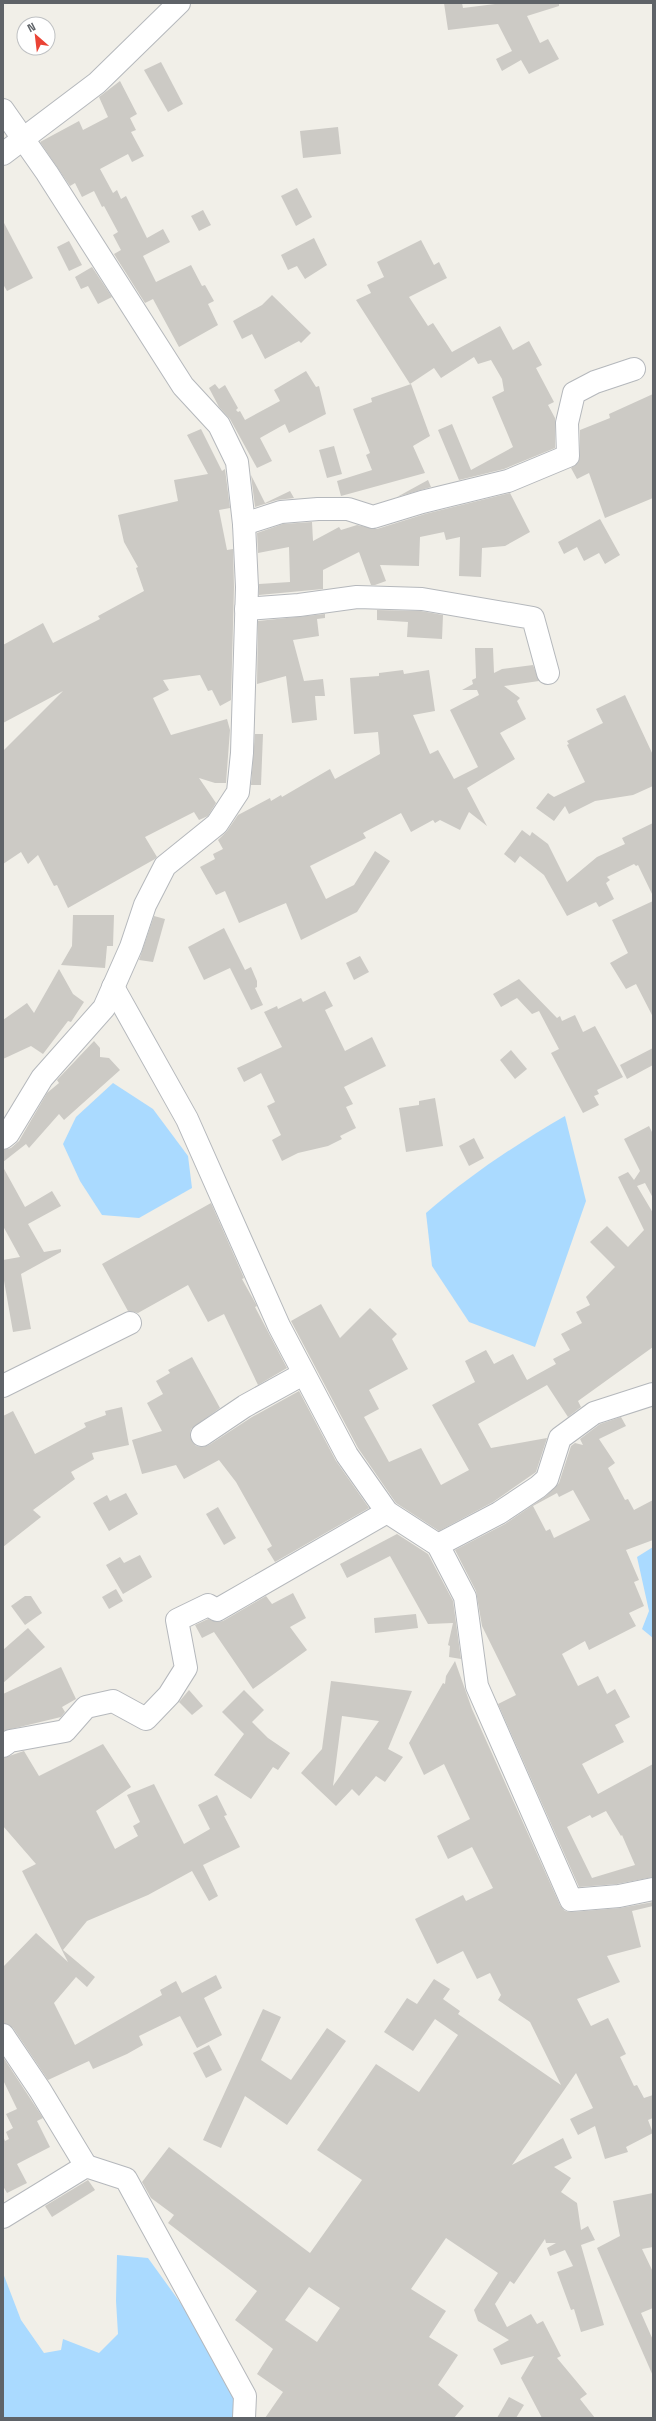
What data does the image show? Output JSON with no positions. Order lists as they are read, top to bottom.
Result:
{
  "north": "top left"
}
